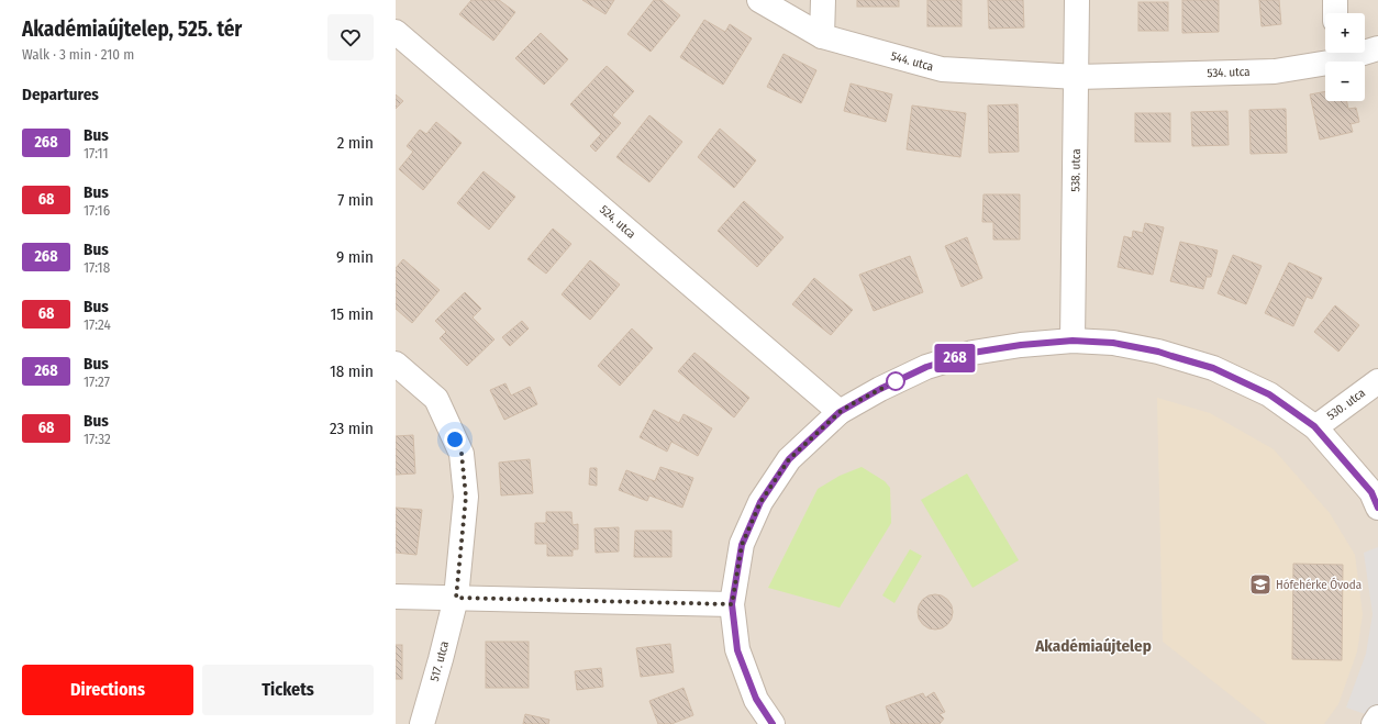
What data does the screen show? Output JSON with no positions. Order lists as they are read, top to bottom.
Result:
{
  "streets": {
    "street": [
      "544. utca",
      "534. utca",
      "538. utca",
      "524. utca",
      "530. utca",
      "517. utca"
    ]
  },
  "crossings": [
    ["544. utca", "534. utca"],
    ["544. utca", "538. utca"],
    ["534. utca", "538. utca"]
  ],
  "districts": ["Akadémiaújtelep"],
  "places": {
    "school or university": ["Hófehérke Óvoda"]
  },
  "lines": ["bus line 268"],
  "page": {
    "heading": [
      ["Akadémiaújtelep, 525. tér", "Walk · 3 min · 210 m"],
      "Departures"
    ],
    "on_map": "268",
    "map_buttons": ["+", "−"],
    "list": [
      {
        "mark": "268",
        "name": "Bus",
        "note": "17:11",
        "value": "2 min"
      },
      {
        "mark": "68",
        "name": "Bus",
        "note": "17:16",
        "value": "7 min"
      },
      {
        "mark": "268",
        "name": "Bus",
        "note": "17:18",
        "value": "9 min"
      },
      {
        "mark": "68",
        "name": "Bus",
        "note": "17:24",
        "value": "15 min"
      },
      {
        "mark": "268",
        "name": "Bus",
        "note": "17:27",
        "value": "18 min"
      },
      {
        "mark": "68",
        "name": "Bus",
        "note": "17:32",
        "value": "23 min"
      }
    ],
    "buttons": ["Directions", "Tickets"]
  }
}
